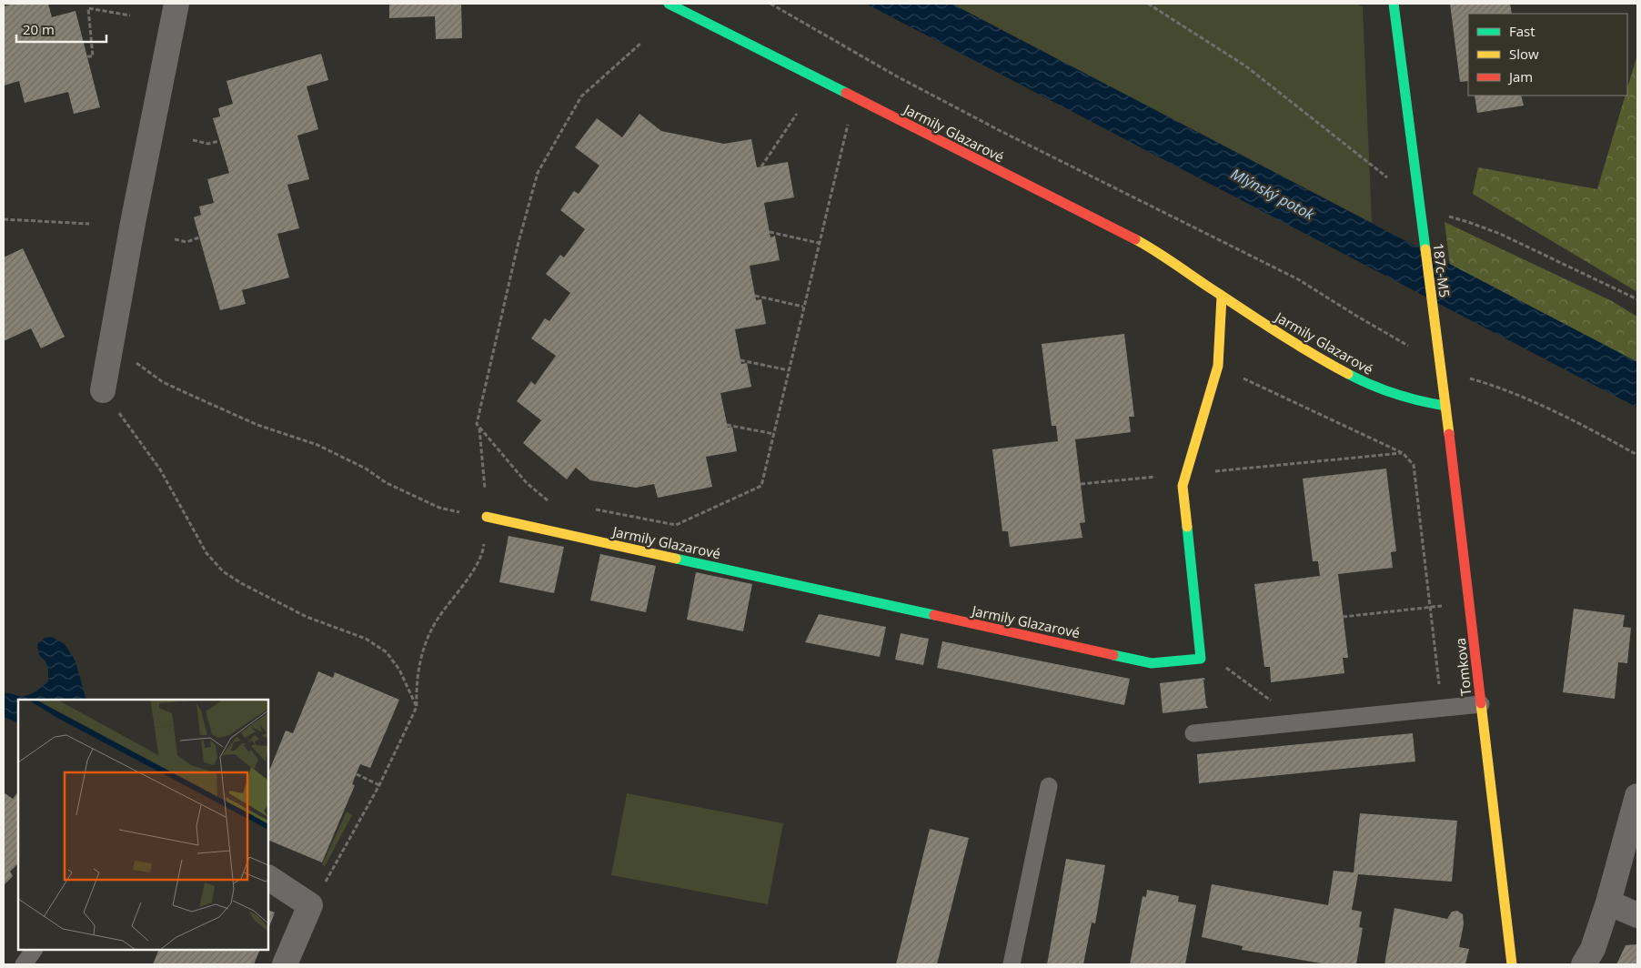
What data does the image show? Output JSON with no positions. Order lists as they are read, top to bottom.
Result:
{
  "streets": {
    "street": ["Jarmily Glazarové", "187c-M5", "Tomkova"]
  },
  "crossings": [
    ["Jarmily Glazarové", "Tomkova"],
    ["187c-M5", "Tomkova"]
  ],
  "water": ["Mlýnský potok"],
  "legend": ["Fast", "Slow", "Jam"],
  "scale_bar": "20 m"
}
